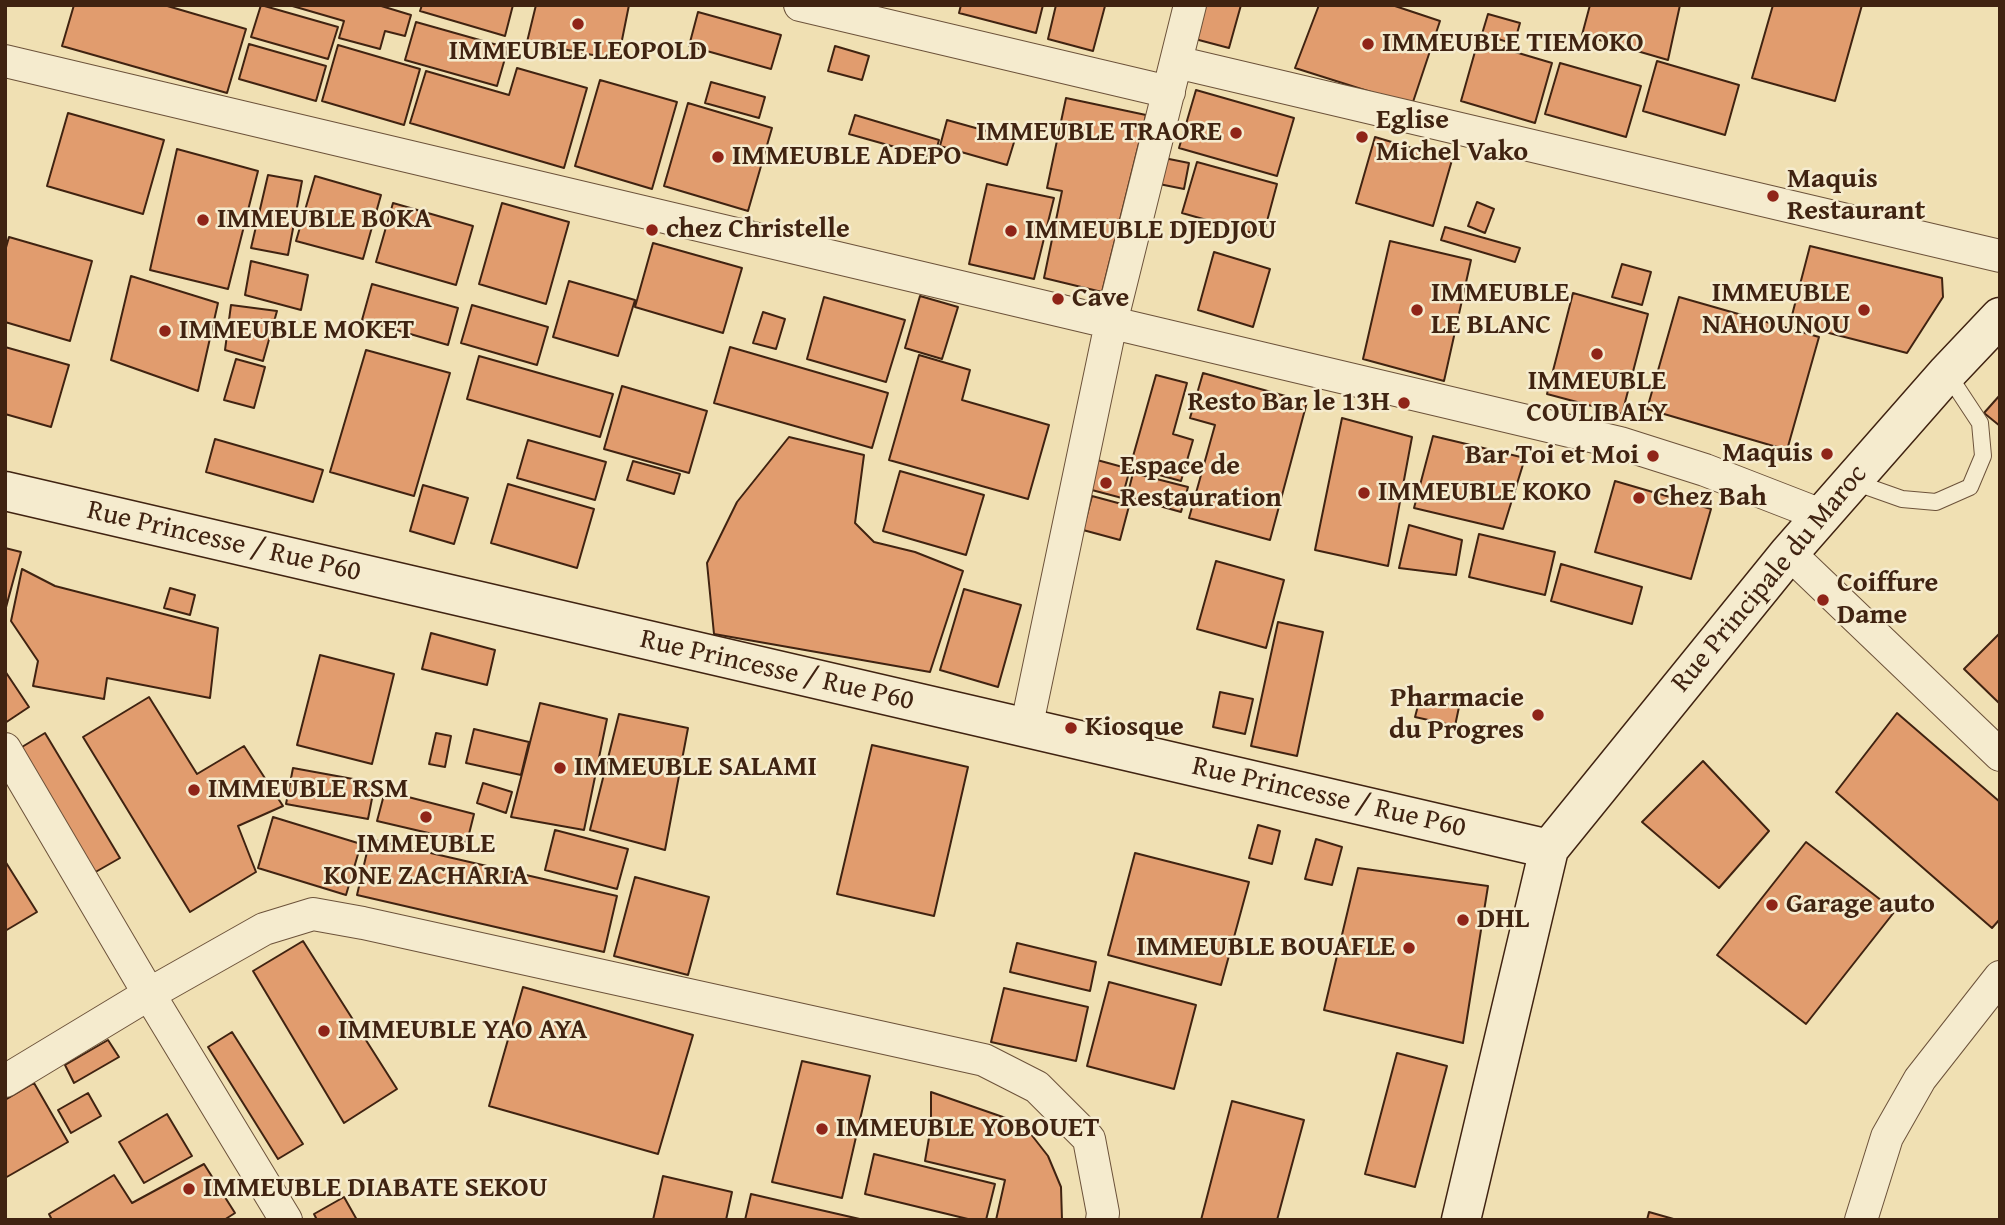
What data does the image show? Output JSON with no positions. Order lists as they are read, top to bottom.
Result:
{
  "streets": {
    "street": ["Rue Princesse / Rue P60", "Rue Principale du Maroc"]
  },
  "crossings": [
    ["Rue Princesse / Rue P60", "Rue Principale du Maroc"]
  ],
  "places": [
    "IMMEUBLE LEOPOLD",
    "IMMEUBLE TIEMOKO",
    "IMMEUBLE TRAORE",
    "Eglise Michel Vako",
    "IMMEUBLE ADEPO",
    "Maquis Restaurant",
    "IMMEUBLE BOKA",
    "chez Christelle",
    "IMMEUBLE DJEDJOU",
    "Cave",
    "IMMEUBLE LE BLANC",
    "IMMEUBLE NAHOUNOU",
    "IMMEUBLE MOKET",
    "IMMEUBLE COULIBALY",
    "Resto Bar le 13H",
    "Maquis",
    "Bar Toi et Moi",
    "Espace de Restauration",
    "IMMEUBLE KOKO",
    "Chez Bah",
    "Coiffure Dame",
    "Pharmacie du Progres",
    "Kiosque",
    "IMMEUBLE SALAMI",
    "IMMEUBLE RSM",
    "IMMEUBLE KONE ZACHARIA",
    "Garage auto",
    "DHL",
    "IMMEUBLE BOUAFLE",
    "IMMEUBLE YAO AYA",
    "IMMEUBLE YOBOUET",
    "IMMEUBLE DIABATE SEKOU"
  ]
}
